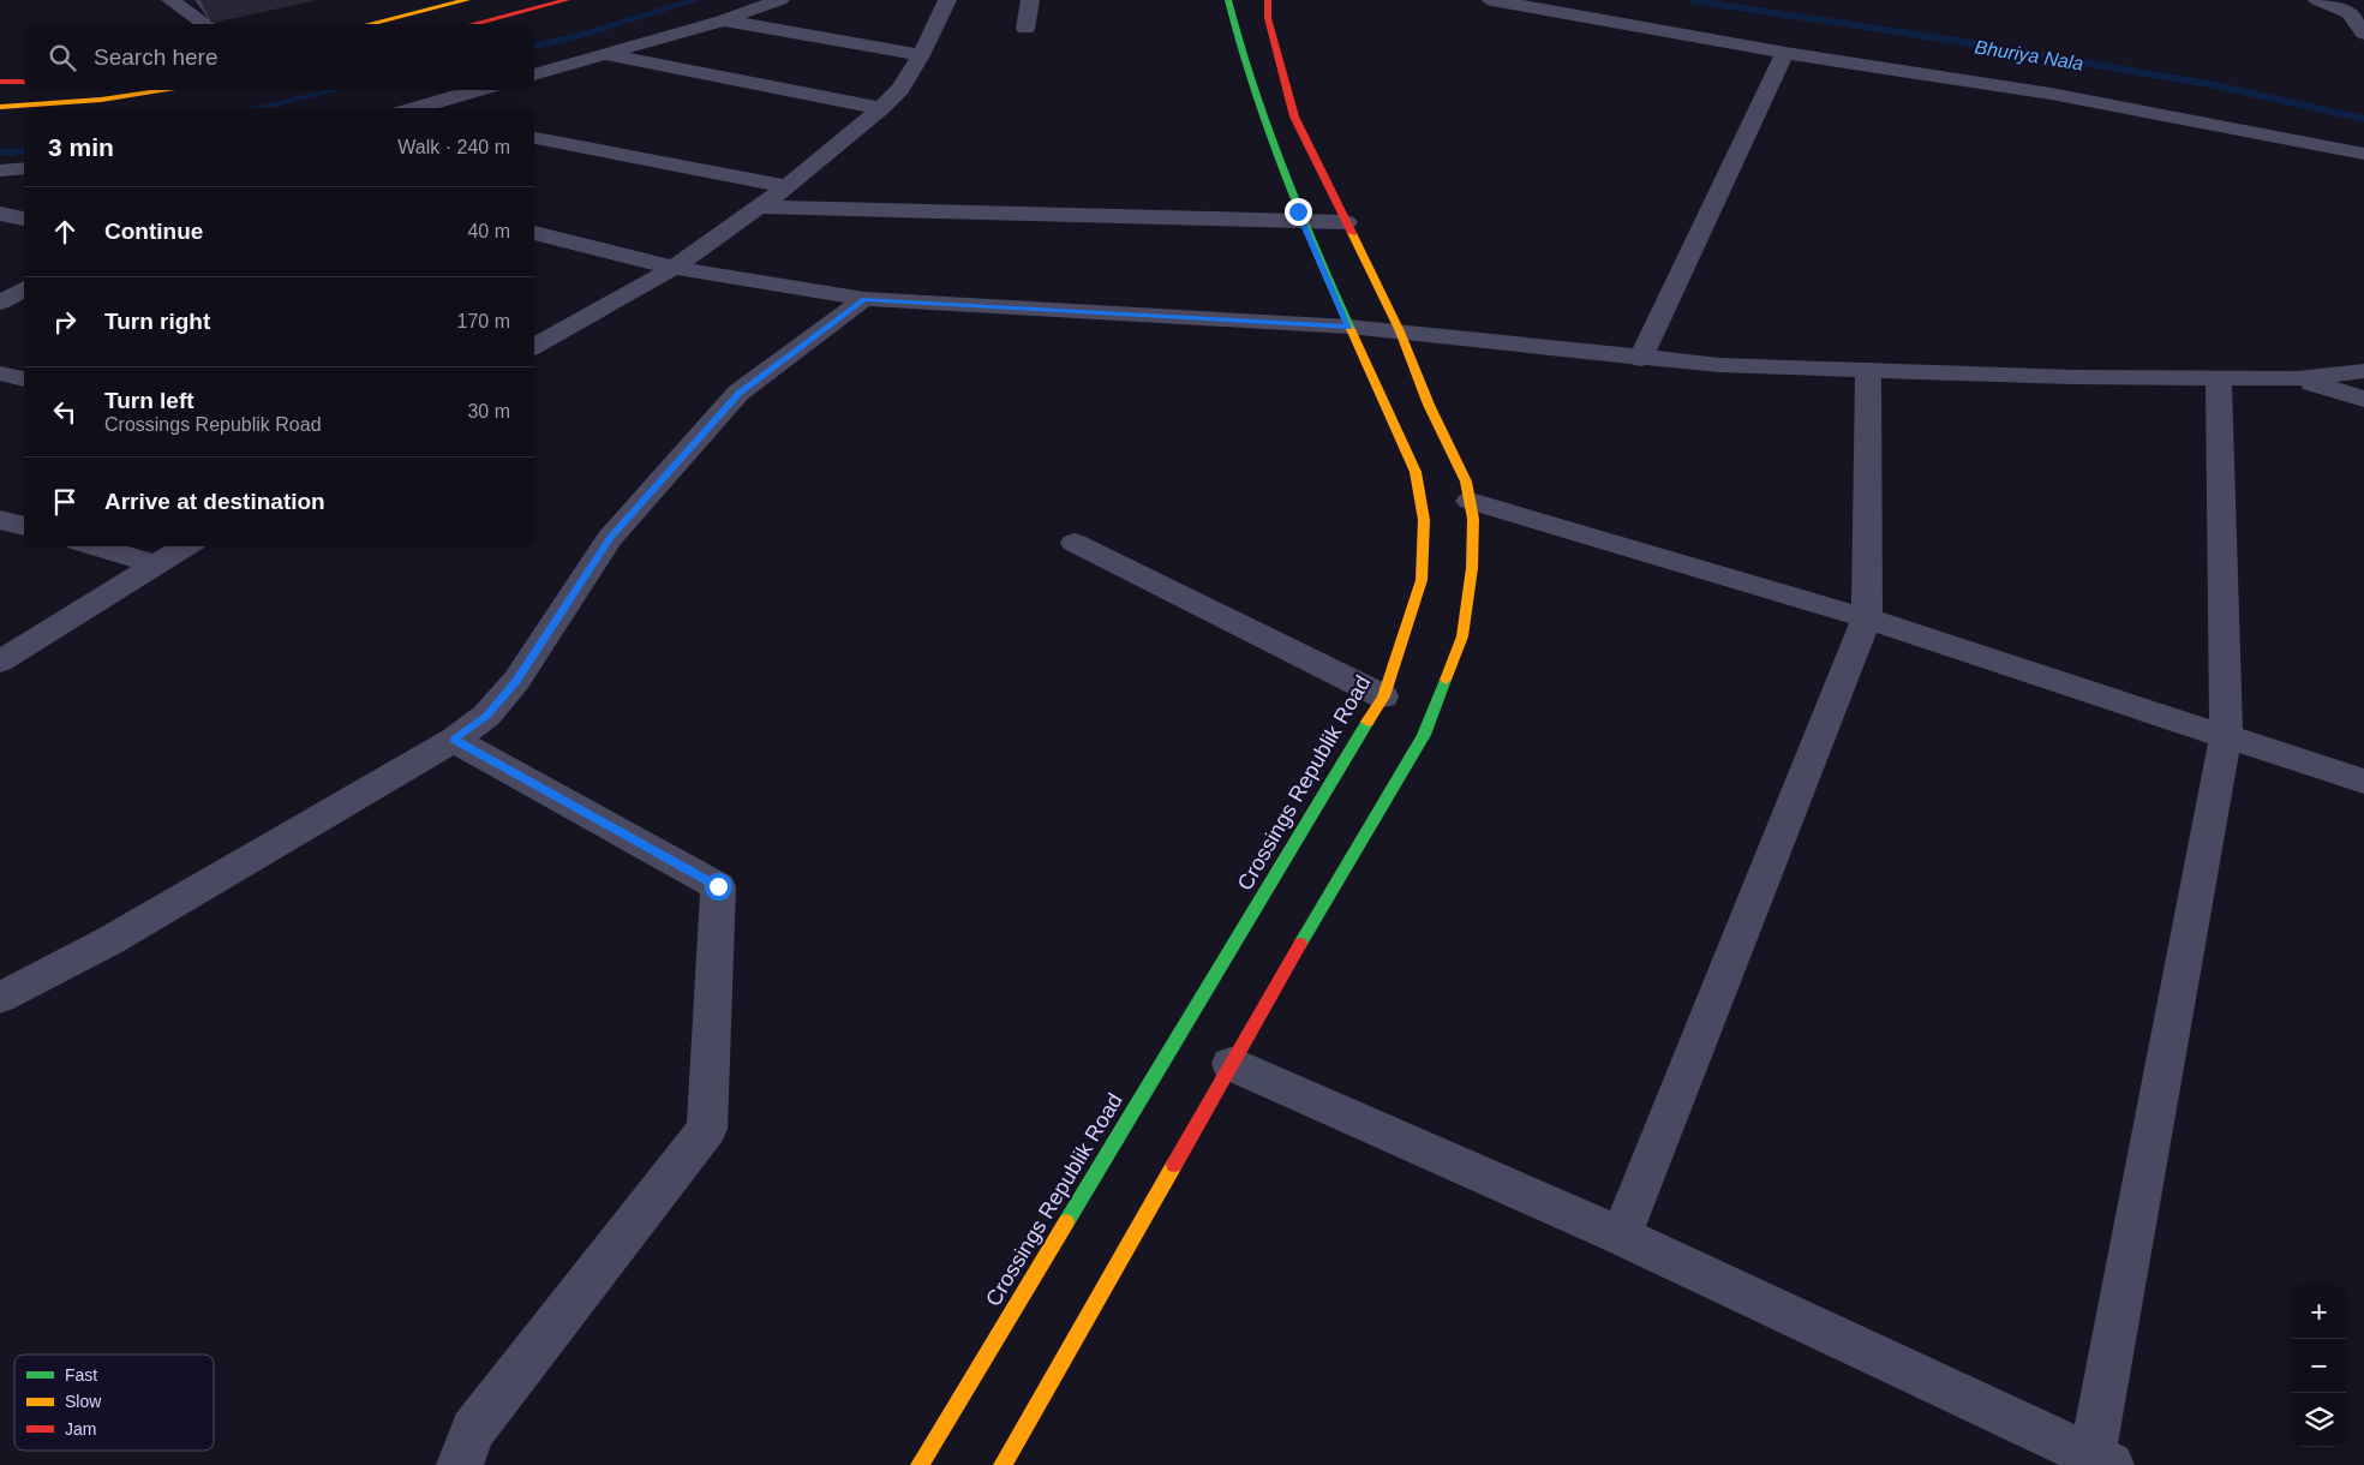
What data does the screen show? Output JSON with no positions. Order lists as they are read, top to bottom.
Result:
{
  "streets": {
    "street": ["Crossings Republik Road"]
  },
  "water": ["Bhuriya Nala"],
  "legend": ["Fast", "Slow", "Jam"],
  "page": {
    "search": "Search here",
    "heading": ["3 min", "Walk · 240 m"],
    "list": [
      ["Continue", "40 m"],
      ["Turn right", "170 m"],
      ["Turn left", "Crossings Republik Road", "30 m"],
      "Arrive at destination"
    ],
    "map_buttons": ["+", "−"]
  }
}
